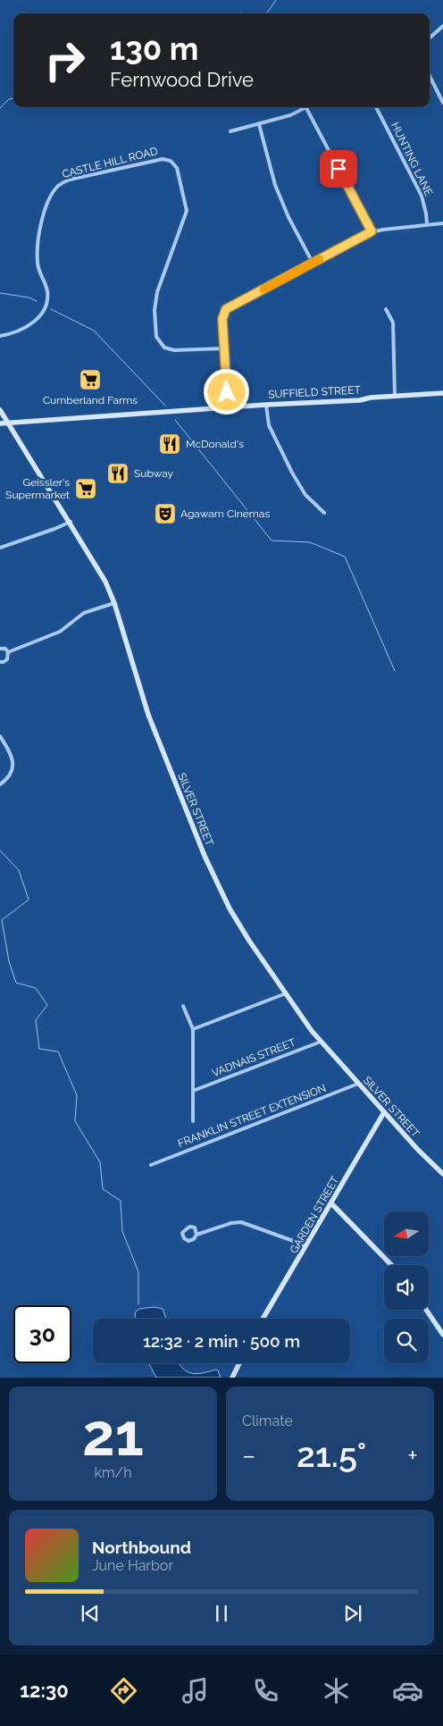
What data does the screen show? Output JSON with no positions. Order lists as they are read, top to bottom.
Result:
{
  "streets": {
    "street": [
      "HUNTING LANE",
      "CASTLE HILL ROAD",
      "SUFFIELD STREET",
      "SILVER STREET",
      "VADNAIS STREET",
      "FRANKLIN STREET EXTENSION",
      "GARDEN STREET"
    ]
  },
  "crossings": [
    ["SUFFIELD STREET", "SILVER STREET"],
    ["SILVER STREET", "VADNAIS STREET"],
    ["SILVER STREET", "FRANKLIN STREET EXTENSION"],
    ["SILVER STREET", "GARDEN STREET"]
  ],
  "places": {
    "supermarket": ["Cumberland Farms", "Geissler's Supermarket"],
    "restaurant": ["McDonald's", "Subway"],
    "theatre": ["Agawam Cinemas"]
  },
  "north": "left",
  "page": {
    "turn": ["130 m", "Fernwood Drive"],
    "limit": "30",
    "trip": "12:32 · 2 min · 500 m",
    "tile": [
      ["21", "km/h"],
      "Climate"
    ],
    "heat": ["−", "21.5°", "+"],
    "song": ["Northbound", "June Harbor"],
    "tabs": "12:30"
  }
}
